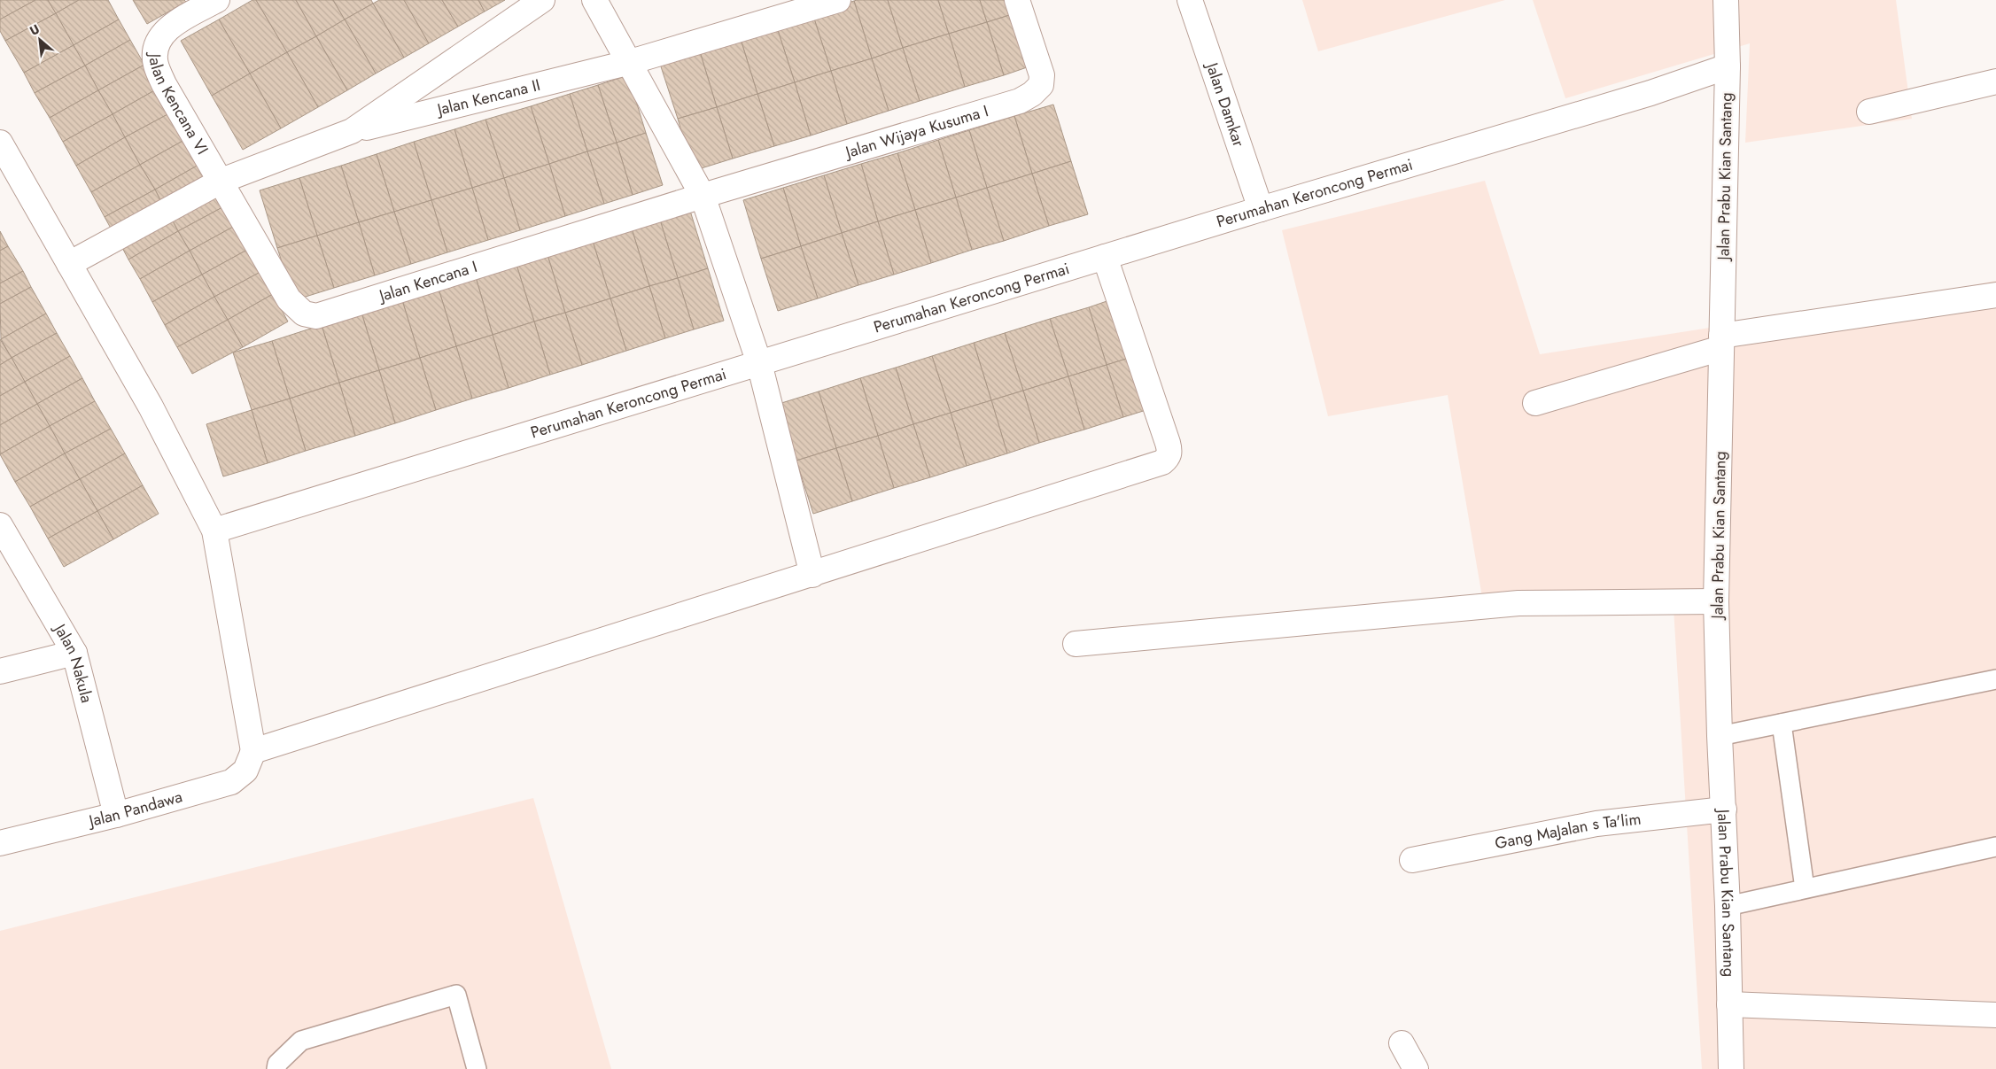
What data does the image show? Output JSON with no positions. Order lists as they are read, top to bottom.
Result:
{
  "streets": {
    "street": [
      "Jalan Kencana II",
      "Jalan Kencana VI",
      "Jalan Damkar",
      "Jalan Wijaya Kusuma I",
      "Jalan Prabu Kian Santang",
      "Perumahan Keroncong Permai",
      "Jalan Kencana I",
      "Jalan Nakula",
      "Jalan Pandawa",
      "Gang MaJalan s Ta'lim"
    ]
  },
  "crossings": [
    ["Jalan Kencana VI", "Jalan Kencana I"],
    ["Jalan Damkar", "Perumahan Keroncong Permai"],
    ["Jalan Wijaya Kusuma I", "Jalan Kencana I"],
    ["Jalan Prabu Kian Santang", "Perumahan Keroncong Permai"],
    ["Jalan Prabu Kian Santang", "Gang MaJalan s Ta'lim"],
    ["Jalan Nakula", "Jalan Pandawa"]
  ],
  "north": "top left"
}
